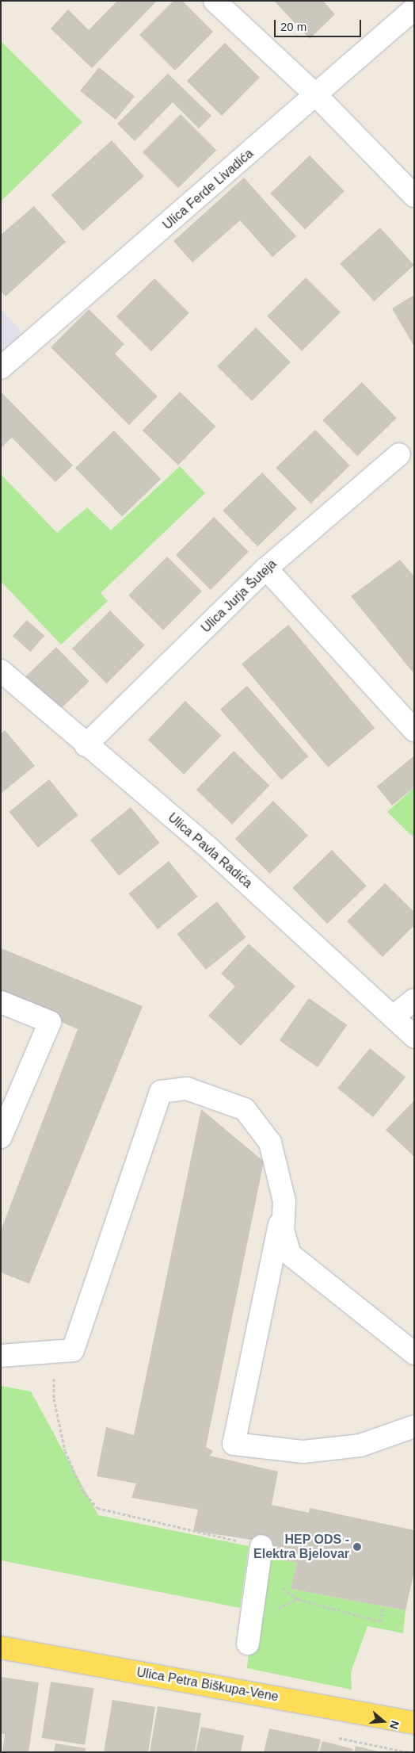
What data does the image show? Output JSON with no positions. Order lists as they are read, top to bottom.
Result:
{
  "streets": {
    "main road": ["Ulica Petra Biškupa-Vene"],
    "street": ["Ulica Ferde Livadića", "Ulica Jurja Šuteja", "Ulica Pavla Radića"]
  },
  "crossings": [
    ["Ulica Jurja Šuteja", "Ulica Pavla Radića"]
  ],
  "places": ["HEP ODS - Elektra Bjelovar"],
  "scale_bar": "20 m",
  "north": "right"
}
